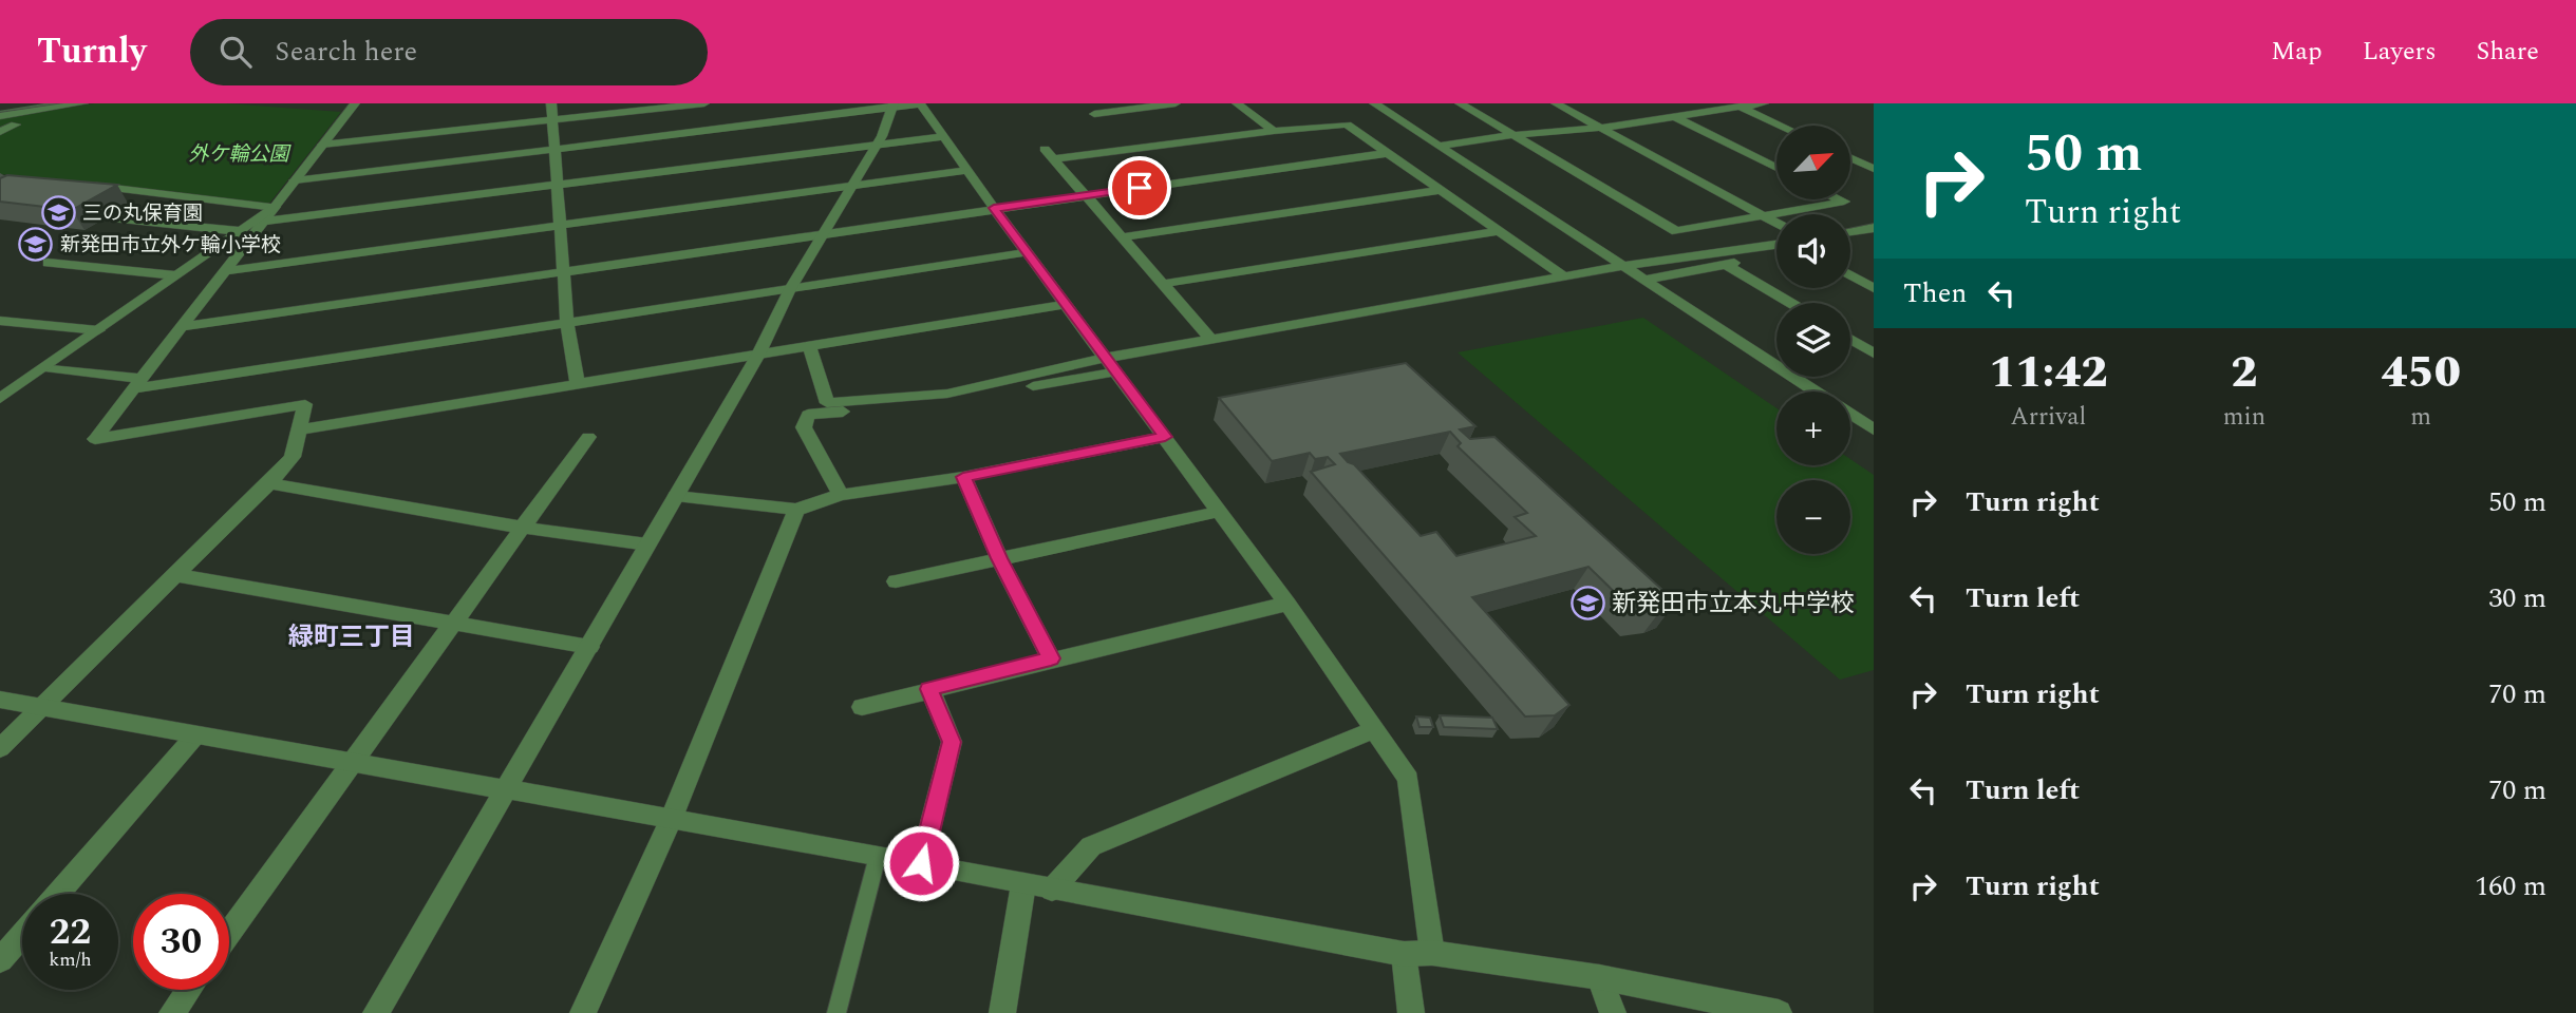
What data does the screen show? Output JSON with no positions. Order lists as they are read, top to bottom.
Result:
{
  "districts": ["緑町三丁目"],
  "parks": ["外ケ輪公園"],
  "places": {
    "school or university": ["三の丸保育園", "新発田市立外ケ輪小学校", "新発田市立本丸中学校"]
  },
  "north": "top right",
  "page": {
    "header": "Turnly",
    "search": "Search here",
    "nav": ["Map", "Layers", "Share"],
    "turn": ["50 m", "Turn right"],
    "map_buttons": ["+", "−"],
    "then": "Then",
    "eta": [
      "11:42",
      "Arrival",
      "2",
      "min",
      "450",
      "m"
    ],
    "list": [
      {
        "name": "Turn right",
        "value": "50 m"
      },
      {
        "name": "Turn left",
        "value": "30 m"
      },
      {
        "name": "Turn right",
        "value": "70 m"
      },
      {
        "name": "Turn left",
        "value": "70 m"
      },
      {
        "name": "Turn right",
        "value": "160 m"
      }
    ],
    "speed": "22 km/h",
    "limit": "30"
  }
}
